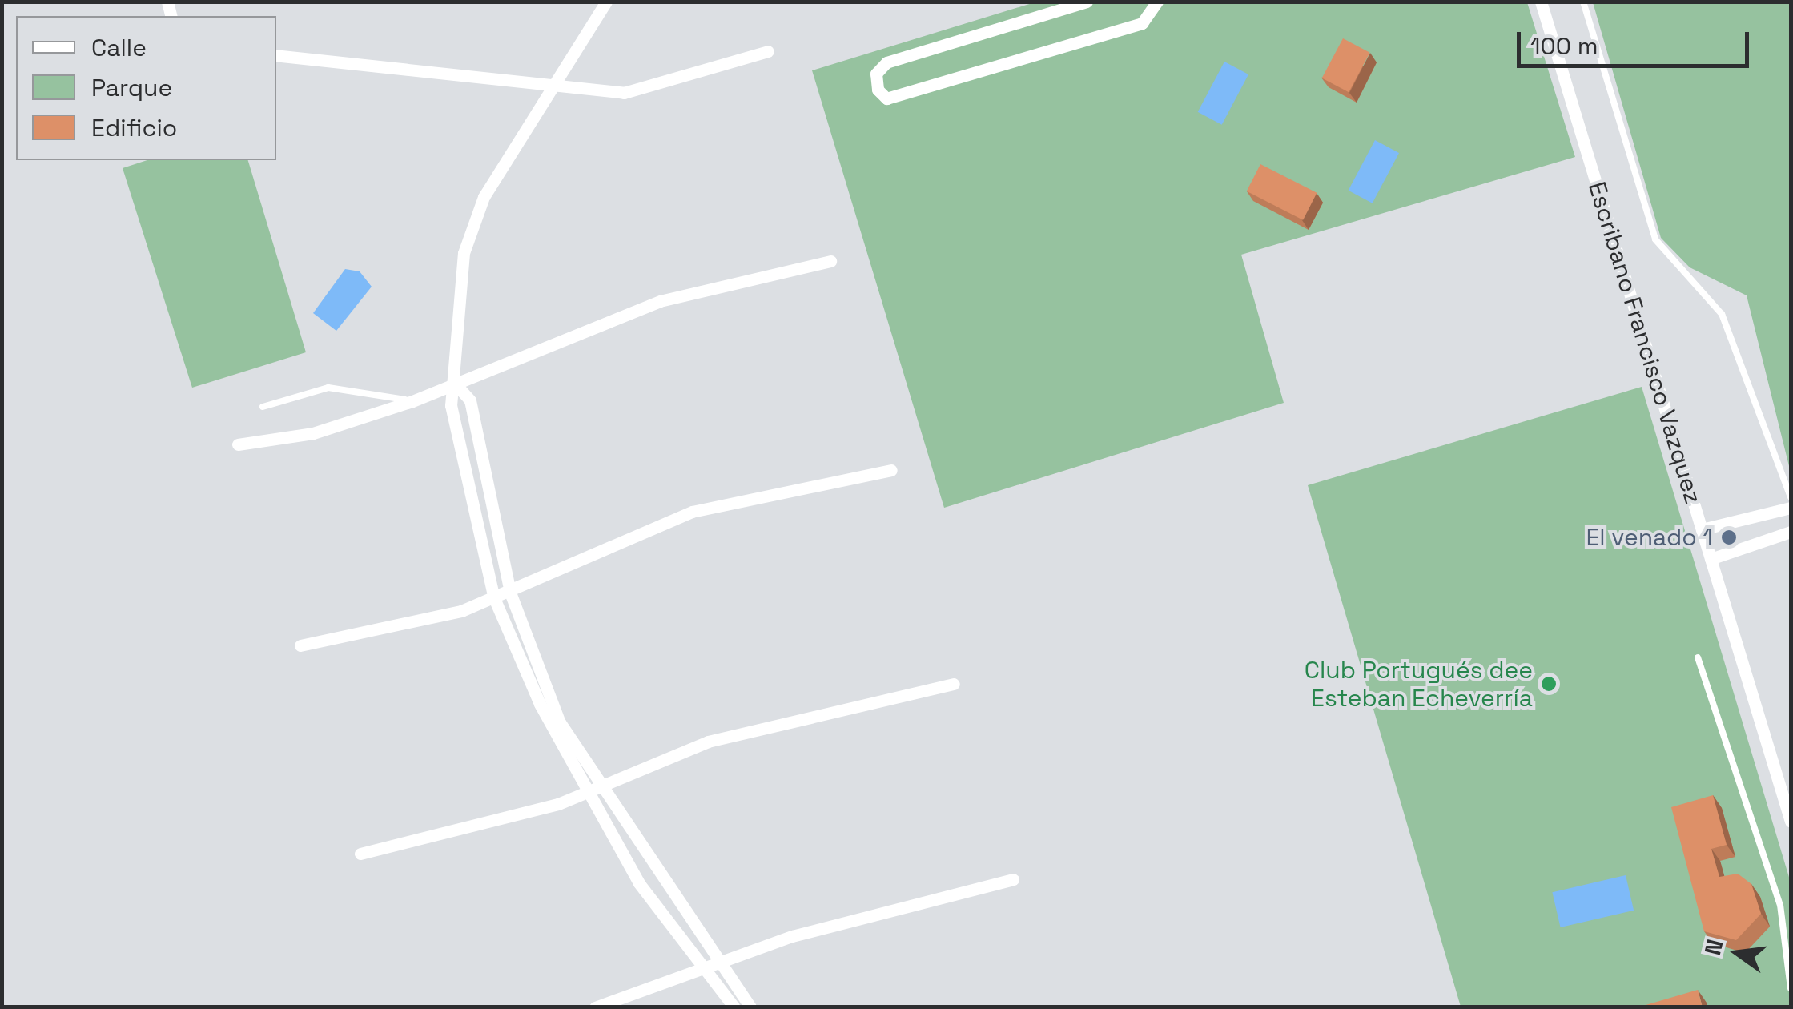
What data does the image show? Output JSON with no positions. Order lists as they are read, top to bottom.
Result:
{
  "streets": {
    "street": ["Escribano Francisco Vazquez"]
  },
  "places": ["El venado 1", "Club Portugués dee Esteban Echeverría"],
  "legend": ["Calle", "Parque", "Edificio"],
  "scale_bar": "100 m",
  "north": "left"
}
